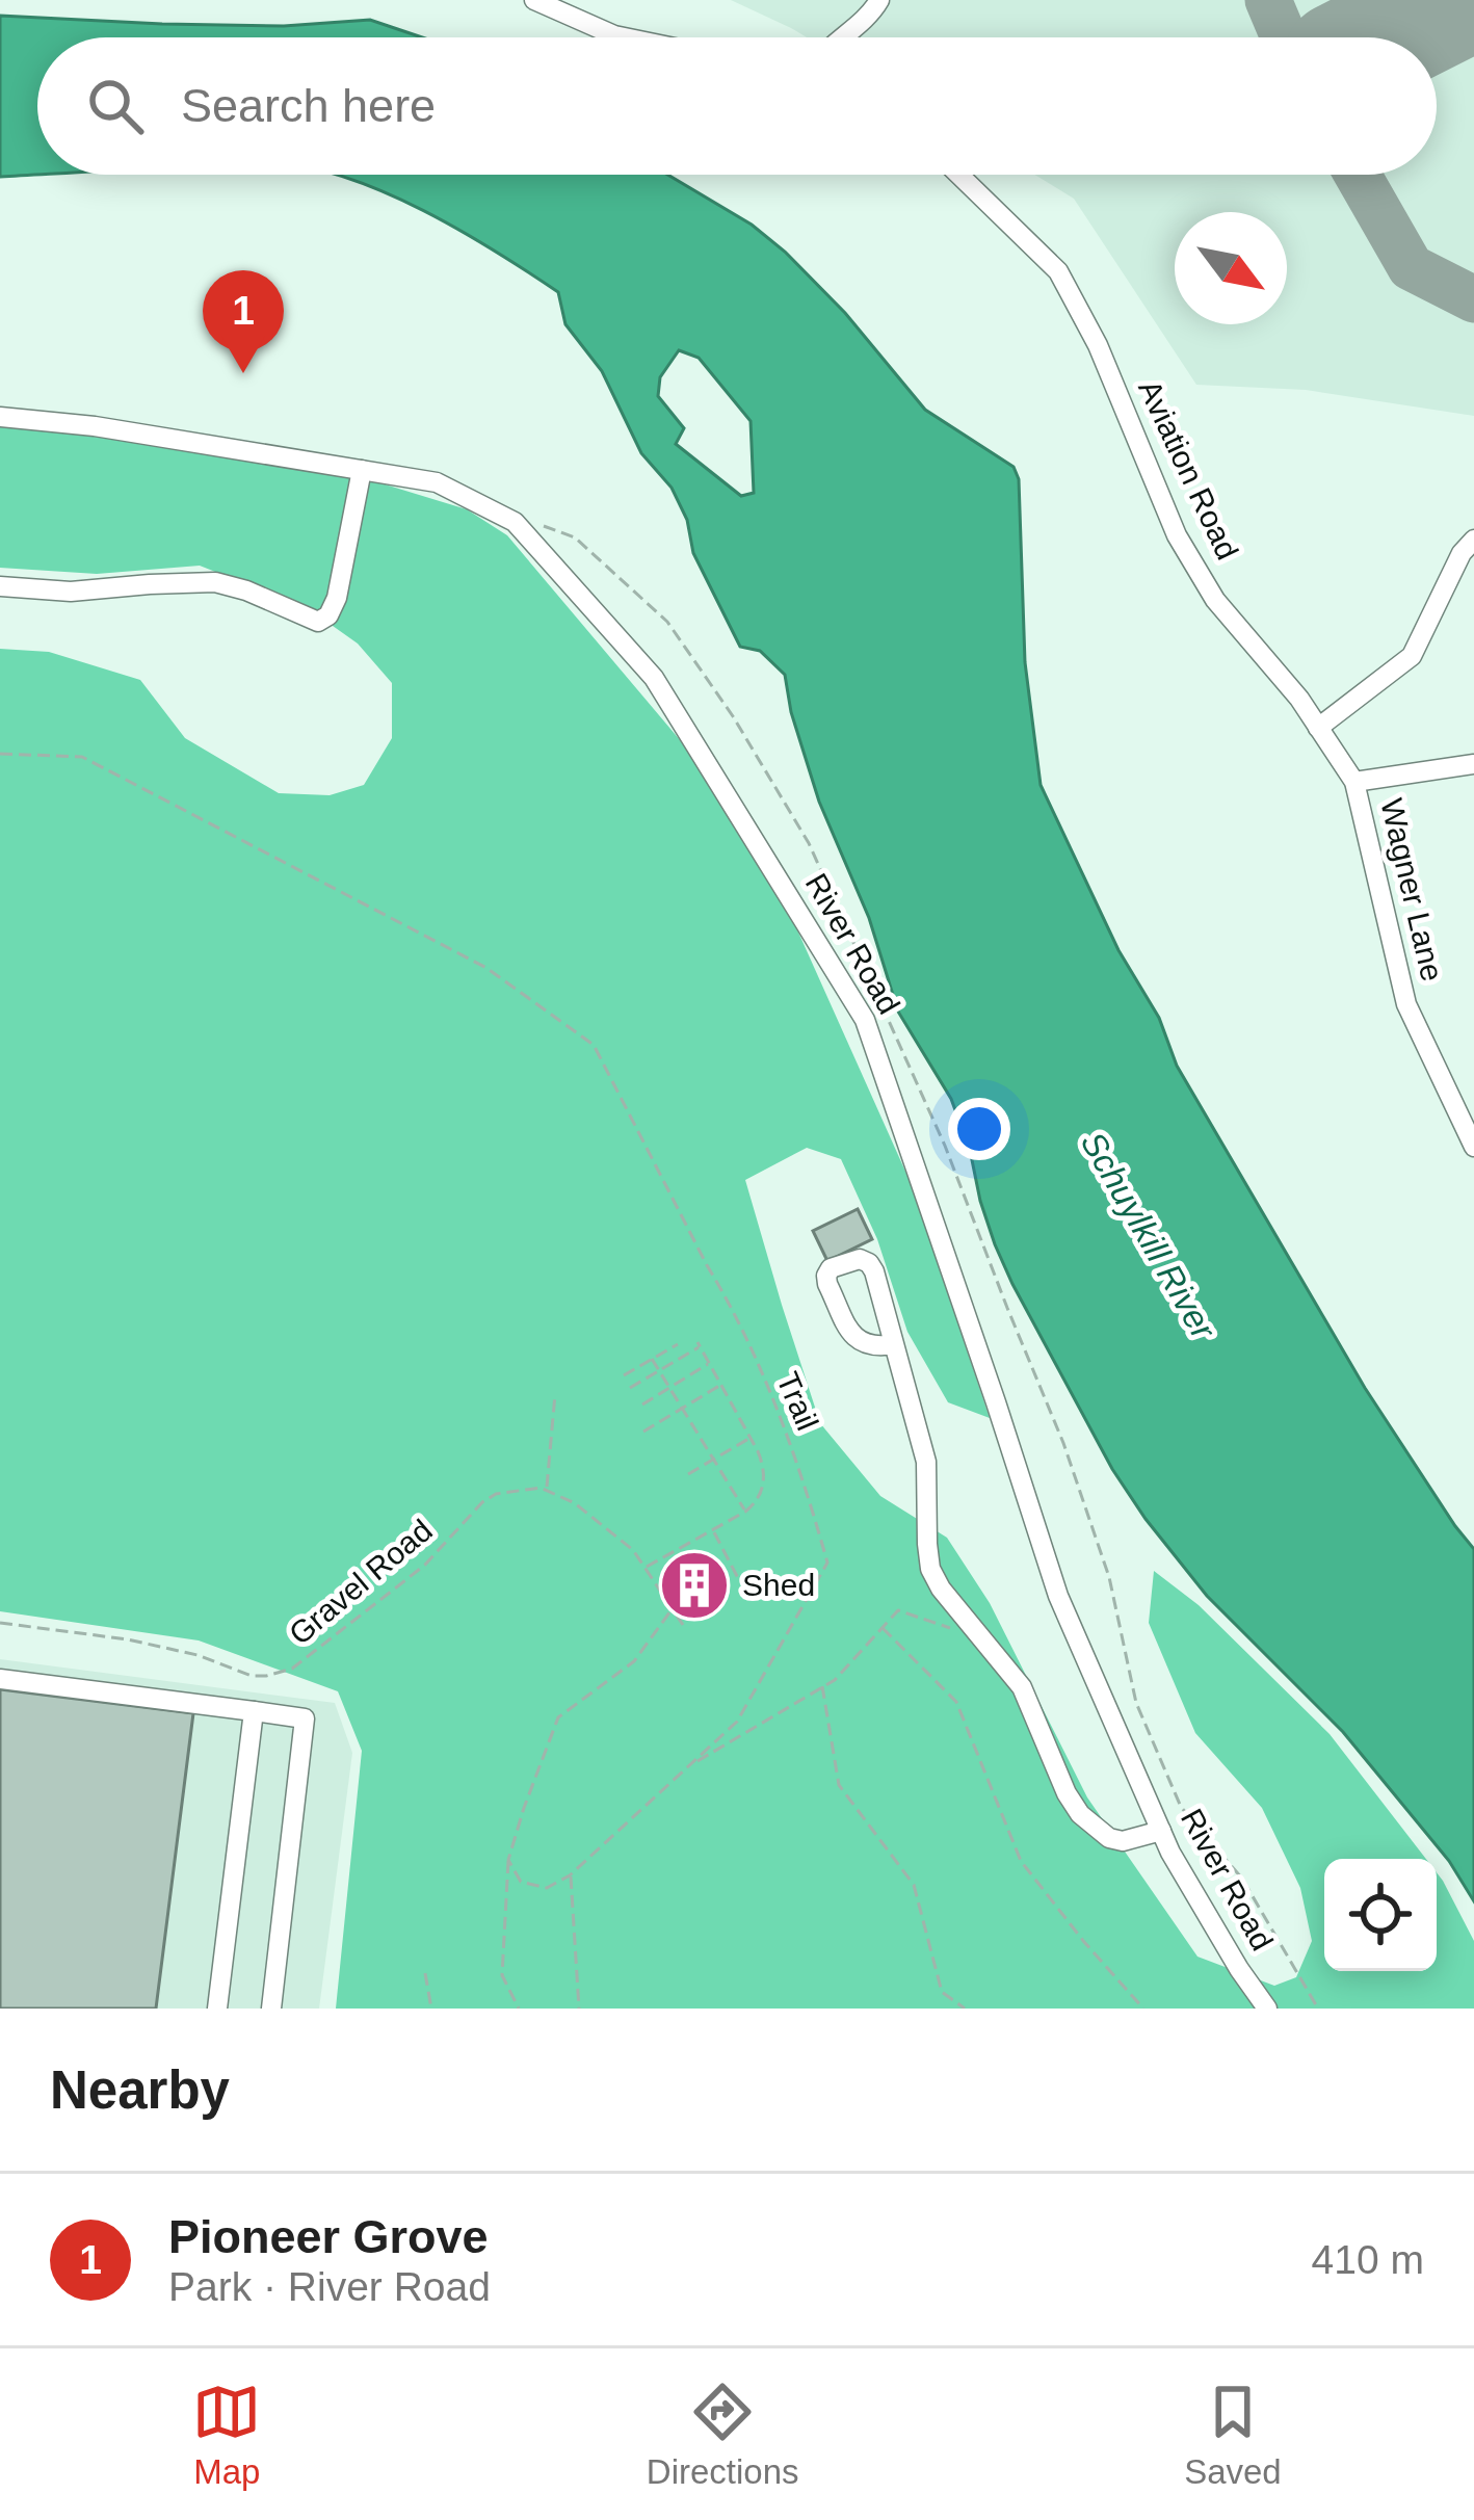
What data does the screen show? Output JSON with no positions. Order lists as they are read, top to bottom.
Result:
{
  "streets": {
    "street": ["Aviation Road", "Wagner Lane", "River Road"],
    "path": ["Trail", "Gravel Road"]
  },
  "crossings": [
    ["Aviation Road", "Wagner Lane"]
  ],
  "water": ["Schuylkill River"],
  "places": {
    "building": ["Shed"]
  },
  "north": "bottom right",
  "page": {
    "search": "Search here",
    "pins": "1",
    "heading": "Nearby",
    "list": [
      {
        "mark": "1",
        "name": "Pioneer Grove",
        "note": "Park · River Road",
        "value": "410 m"
      }
    ],
    "nav": ["Map", "Directions", "Saved"]
  }
}
